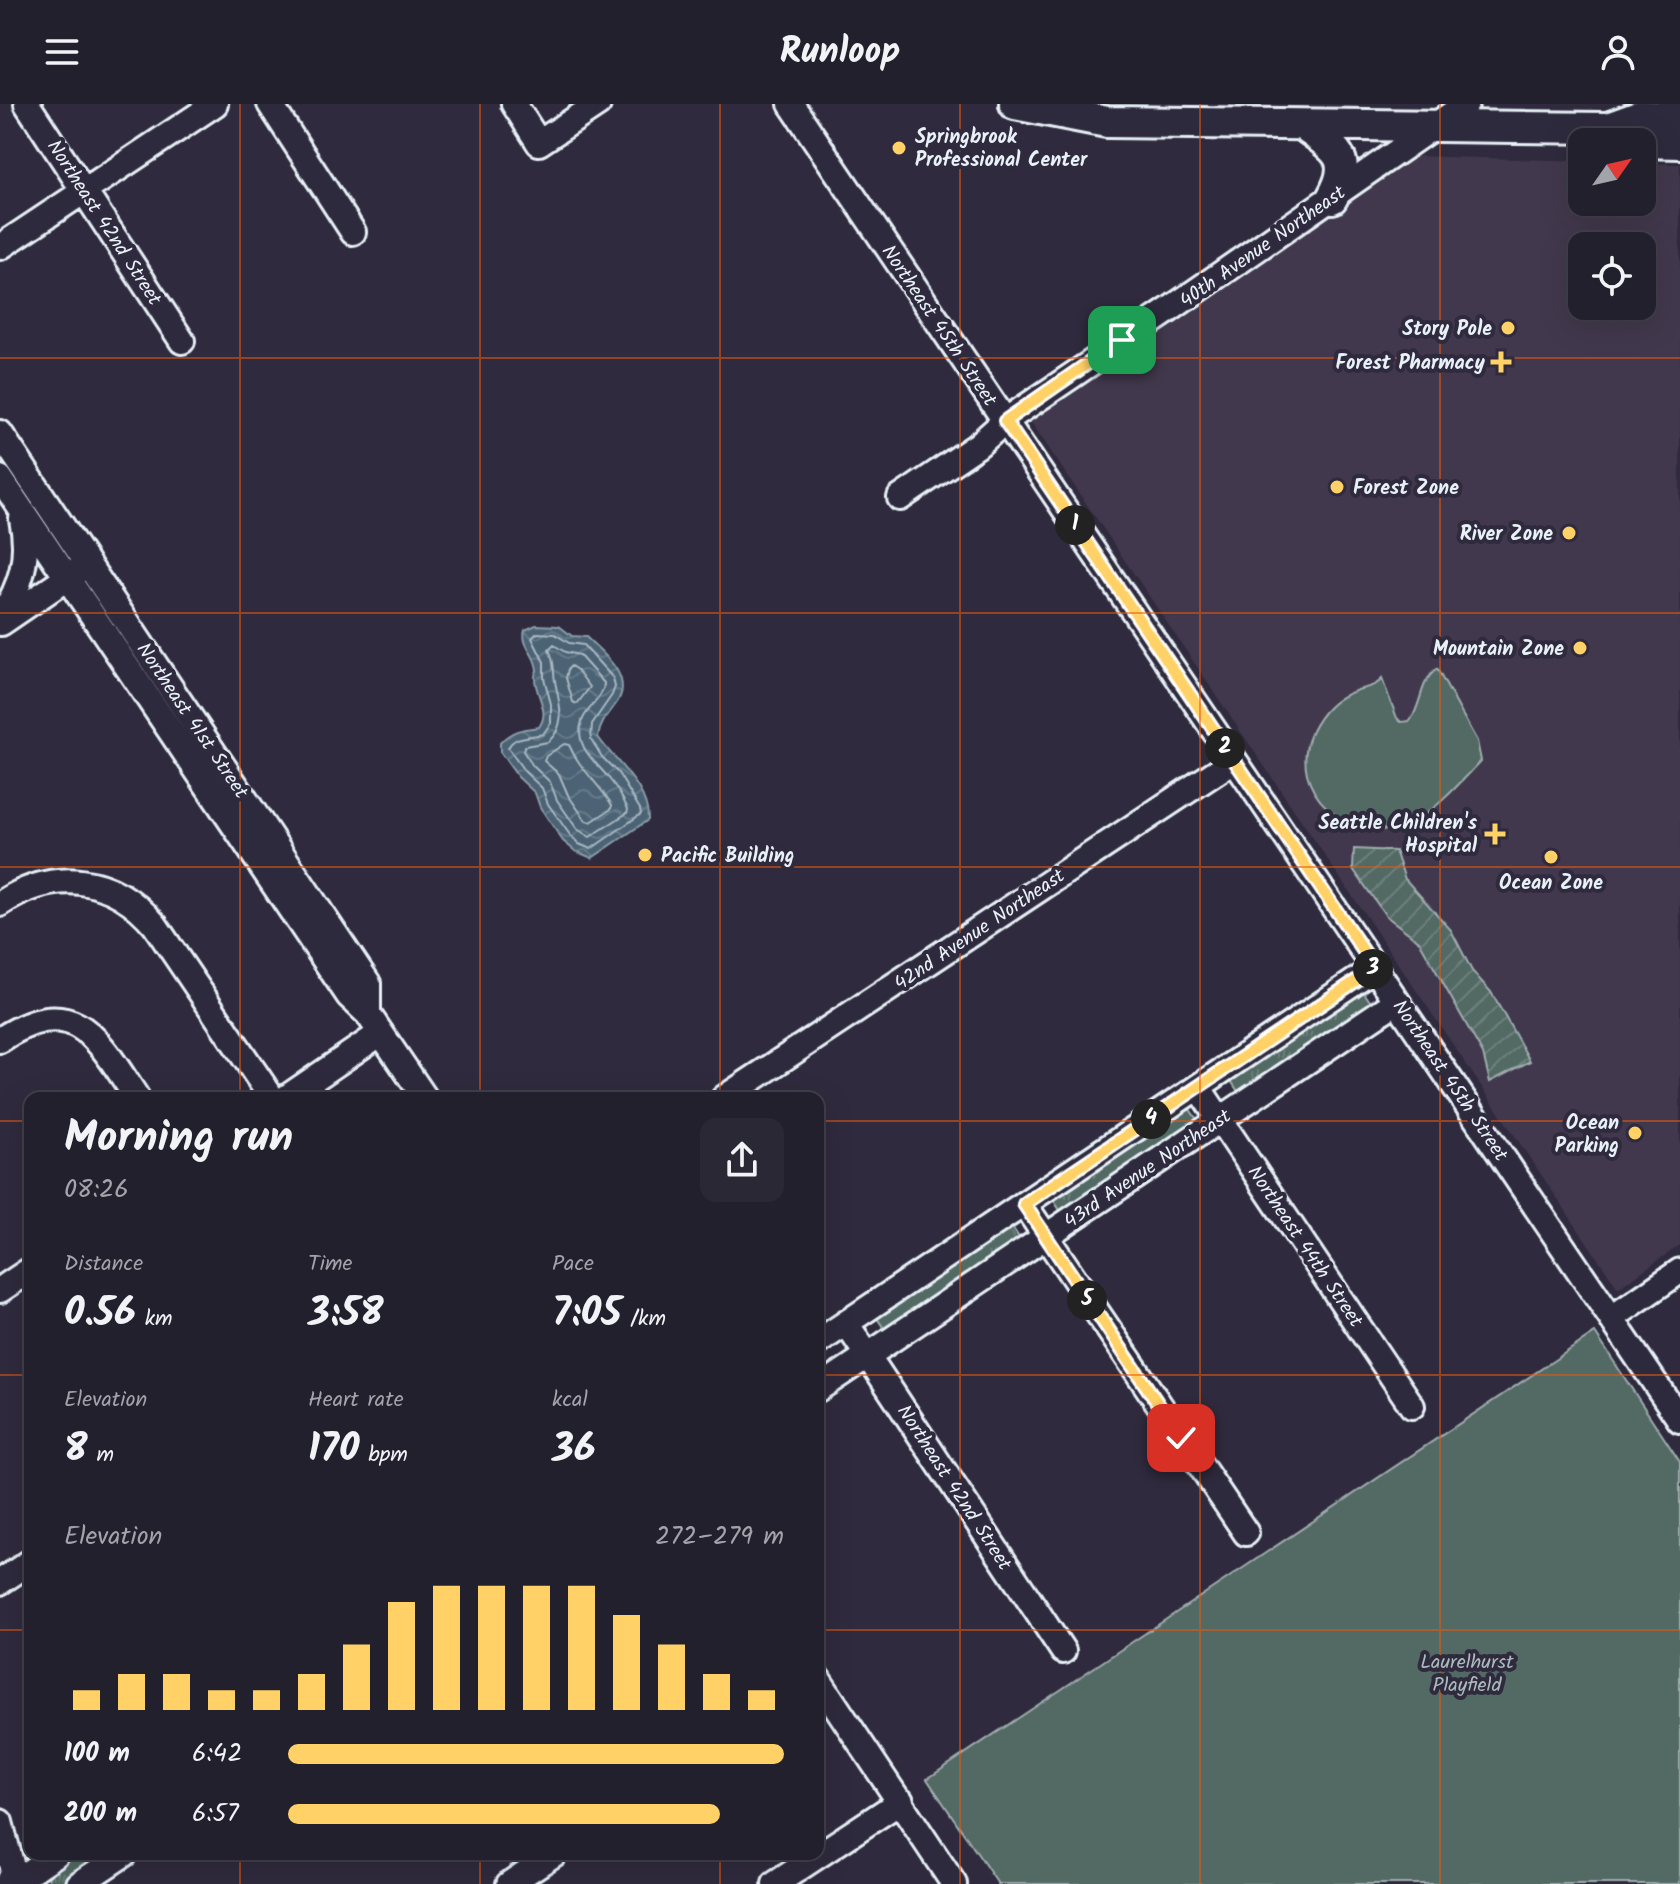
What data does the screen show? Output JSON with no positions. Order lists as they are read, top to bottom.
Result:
{
  "streets": {
    "street": [
      "Northeast 42nd Street",
      "40th Avenue Northeast",
      "Northeast 45th Street",
      "Northeast 41st Street",
      "42nd Avenue Northeast",
      "43rd Avenue Northeast",
      "Northeast 44th Street"
    ]
  },
  "crossings": [
    ["Northeast 42nd Street", "43rd Avenue Northeast"],
    ["40th Avenue Northeast", "Northeast 45th Street"],
    ["Northeast 45th Street", "42nd Avenue Northeast"],
    ["Northeast 45th Street", "43rd Avenue Northeast"],
    ["43rd Avenue Northeast", "Northeast 44th Street"]
  ],
  "parks": ["Laurelhurst Playfield"],
  "places": {
    "other": [
      "Springbrook Professional Center",
      "Story Pole",
      "Forest Zone",
      "River Zone",
      "Mountain Zone",
      "Pacific Building",
      "Ocean Zone",
      "Ocean Parking"
    ],
    "health": ["Forest Pharmacy", "Seattle Children's Hospital"]
  },
  "north": "top right",
  "page": {
    "header": "Runloop",
    "pins": [
      "1",
      "2",
      "3",
      "4",
      "5"
    ],
    "heading": ["Morning run", "08:26"],
    "stats": [
      ["Distance", "0.56 km"],
      ["Time", "3:58"],
      ["Pace", "7:05 /km"],
      ["Elevation", "8 m"],
      ["Heart rate", "170 bpm"],
      ["kcal", "36"]
    ],
    "chart": ["Elevation", "272–279 m"],
    "list": [
      {
        "name": "100 m",
        "note": "6:42"
      },
      {
        "name": "200 m",
        "note": "6:57"
      }
    ]
  }
}
